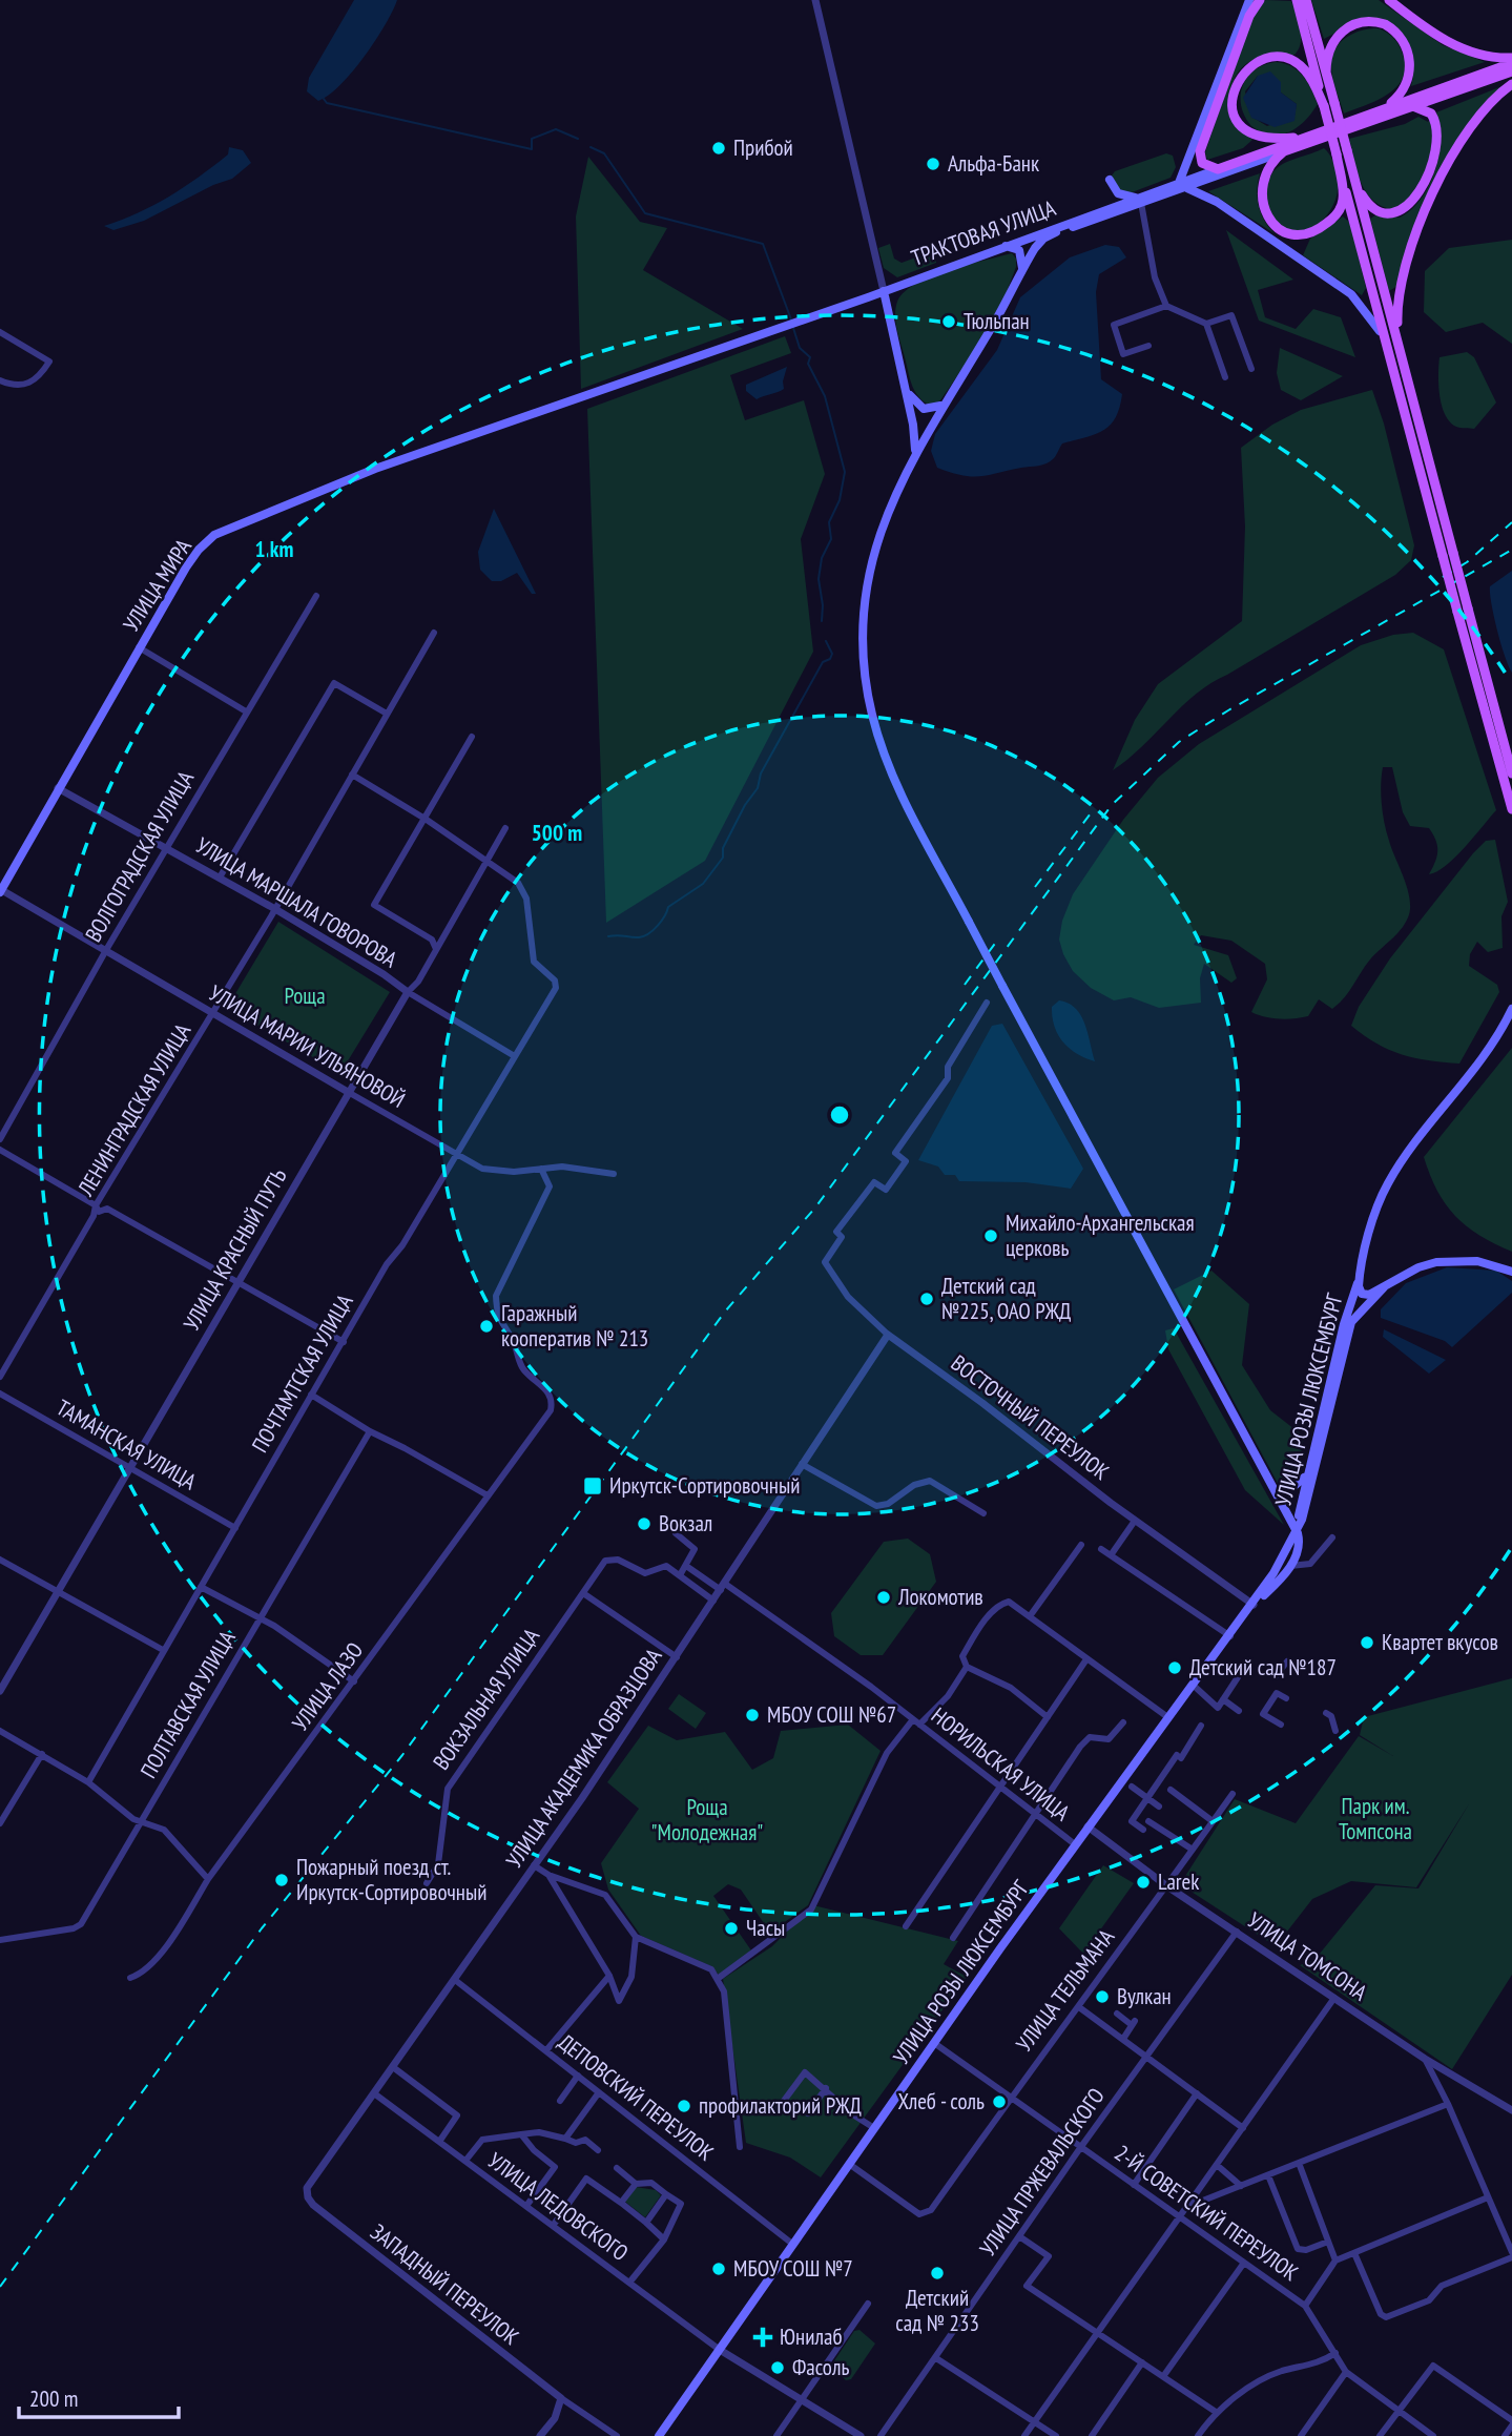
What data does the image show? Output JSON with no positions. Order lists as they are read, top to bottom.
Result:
{
  "streets": {
    "main road": ["ТРАКТОВАЯ УЛИЦА", "УЛИЦА МИРА", "УЛИЦА РОЗЫ ЛЮКСЕМБУРГ"],
    "street": [
      "ВОЛГОГРАДСКАЯ УЛИЦА",
      "УЛИЦА МАРШАЛА ГОВОРОВА",
      "УЛИЦА МАРИИ УЛЬЯНОВОЙ",
      "ЛЕНИНГРАДСКАЯ УЛИЦА",
      "УЛИЦА КРАСНЫЙ ПУТЬ",
      "ПОЧТАМТСКАЯ УЛИЦА",
      "ВОСТОЧНЫЙ ПЕРЕУЛОК",
      "ТАМАНСКАЯ УЛИЦА",
      "УЛИЦА ЛАЗО",
      "ВОКЗАЛЬНАЯ УЛИЦА",
      "ПОЛТАВСКАЯ УЛИЦА",
      "УЛИЦА АКАДЕМИКА ОБРАЗЦОВА",
      "НОРИЛЬСКАЯ УЛИЦА",
      "УЛИЦА ТОМСОНА",
      "УЛИЦА ТЕЛЬМАНА",
      "ДЕПОВСКИЙ ПЕРЕУЛОК",
      "УЛИЦА ПРЖЕВАЛЬСКОГО",
      "УЛИЦА ЛЕДОВСКОГО",
      "2-Й СОВЕТСКИЙ ПЕРЕУЛОК",
      "ЗАПАДНЫЙ ПЕРЕУЛОК"
    ]
  },
  "crossings": [
    ["ТРАКТОВАЯ УЛИЦА", "УЛИЦА МИРА"],
    ["УЛИЦА МИРА", "УЛИЦА МАРШАЛА ГОВОРОВА"],
    ["УЛИЦА МИРА", "УЛИЦА МАРИИ УЛЬЯНОВОЙ"],
    ["ВОЛГОГРАДСКАЯ УЛИЦА", "УЛИЦА МАРШАЛА ГОВОРОВА"],
    ["ВОЛГОГРАДСКАЯ УЛИЦА", "УЛИЦА МАРИИ УЛЬЯНОВОЙ"],
    ["УЛИЦА МАРШАЛА ГОВОРОВА", "ЛЕНИНГРАДСКАЯ УЛИЦА"],
    ["УЛИЦА МАРШАЛА ГОВОРОВА", "УЛИЦА КРАСНЫЙ ПУТЬ"],
    ["УЛИЦА МАРШАЛА ГОВОРОВА", "ПОЧТАМТСКАЯ УЛИЦА"],
    ["УЛИЦА МАРИИ УЛЬЯНОВОЙ", "ЛЕНИНГРАДСКАЯ УЛИЦА"],
    ["УЛИЦА МАРИИ УЛЬЯНОВОЙ", "УЛИЦА КРАСНЫЙ ПУТЬ"],
    ["УЛИЦА МАРИИ УЛЬЯНОВОЙ", "ПОЧТАМТСКАЯ УЛИЦА"],
    ["УЛИЦА МАРИИ УЛЬЯНОВОЙ", "УЛИЦА ЛАЗО"],
    ["УЛИЦА КРАСНЫЙ ПУТЬ", "ПОЧТАМТСКАЯ УЛИЦА"],
    ["УЛИЦА КРАСНЫЙ ПУТЬ", "ТАМАНСКАЯ УЛИЦА"],
    ["ПОЧТАМТСКАЯ УЛИЦА", "ТАМАНСКАЯ УЛИЦА"],
    ["УЛИЦА РОЗЫ ЛЮКСЕМБУРГ", "ВОСТОЧНЫЙ ПЕРЕУЛОК"],
    ["УЛИЦА РОЗЫ ЛЮКСЕМБУРГ", "НОРИЛЬСКАЯ УЛИЦА"],
    ["УЛИЦА РОЗЫ ЛЮКСЕМБУРГ", "УЛИЦА ТОМСОНА"],
    ["УЛИЦА РОЗЫ ЛЮКСЕМБУРГ", "УЛИЦА ТЕЛЬМАНА"],
    ["УЛИЦА РОЗЫ ЛЮКСЕМБУРГ", "ДЕПОВСКИЙ ПЕРЕУЛОК"],
    ["УЛИЦА РОЗЫ ЛЮКСЕМБУРГ", "УЛИЦА ЛЕДОВСКОГО"],
    ["УЛИЦА РОЗЫ ЛЮКСЕМБУРГ", "2-Й СОВЕТСКИЙ ПЕРЕУЛОК"],
    ["ВОСТОЧНЫЙ ПЕРЕУЛОК", "УЛИЦА АКАДЕМИКА ОБРАЗЦОВА"],
    ["УЛИЦА АКАДЕМИКА ОБРАЗЦОВА", "НОРИЛЬСКАЯ УЛИЦА"],
    ["УЛИЦА АКАДЕМИКА ОБРАЗЦОВА", "ДЕПОВСКИЙ ПЕРЕУЛОК"],
    ["УЛИЦА АКАДЕМИКА ОБРАЗЦОВА", "УЛИЦА ЛЕДОВСКОГО"],
    ["УЛИЦА АКАДЕМИКА ОБРАЗЦОВА", "ЗАПАДНЫЙ ПЕРЕУЛОК"],
    ["УЛИЦА ТОМСОНА", "УЛИЦА ТЕЛЬМАНА"],
    ["УЛИЦА ТОМСОНА", "УЛИЦА ПРЖЕВАЛЬСКОГО"],
    ["УЛИЦА ТЕЛЬМАНА", "2-Й СОВЕТСКИЙ ПЕРЕУЛОК"],
    ["УЛИЦА ПРЖЕВАЛЬСКОГО", "2-Й СОВЕТСКИЙ ПЕРЕУЛОК"]
  ],
  "parks": ["Роща", "Парк им. Томпсона", "Роща \"Молодежная\""],
  "places": {
    "other": [
      "Прибой",
      "Альфа-Банк",
      "Тюльпан",
      "Михайло-Архангельская церковь",
      "Детский сад №225, ОАО РЖД",
      "Гаражный кооператив № 213",
      "Вокзал",
      "Локомотив",
      "Квартет вкусов",
      "Детский сад №187",
      "МБОУ СОШ №67",
      "Пожарный поезд ст. Иркутск-Сортировочный",
      "Larek",
      "Часы",
      "Вулкан",
      "Хлеб - соль",
      "профилакторий РЖД",
      "МБОУ СОШ №7",
      "Детский сад № 233",
      "Фасоль"
    ],
    "transit": ["Иркутск-Сортировочный"],
    "health": ["Юнилаб"]
  },
  "scale_bar": "200 m",
  "rings": ["1 km", "500 m"]
}
